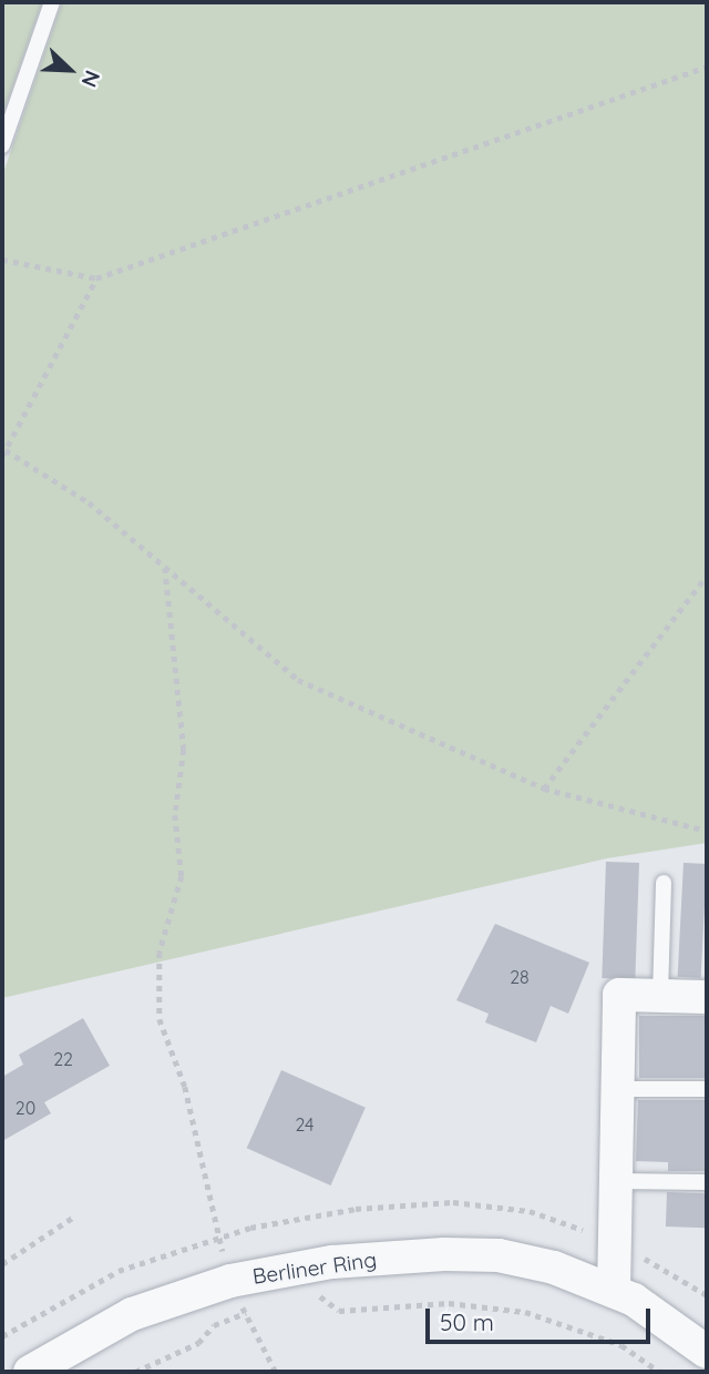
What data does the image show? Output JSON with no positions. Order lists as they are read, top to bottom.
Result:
{
  "streets": {
    "street": ["Berliner Ring"]
  },
  "house_numbers": [
    "28",
    "22",
    "20",
    "24"
  ],
  "scale_bar": "50 m",
  "north": "bottom right"
}
